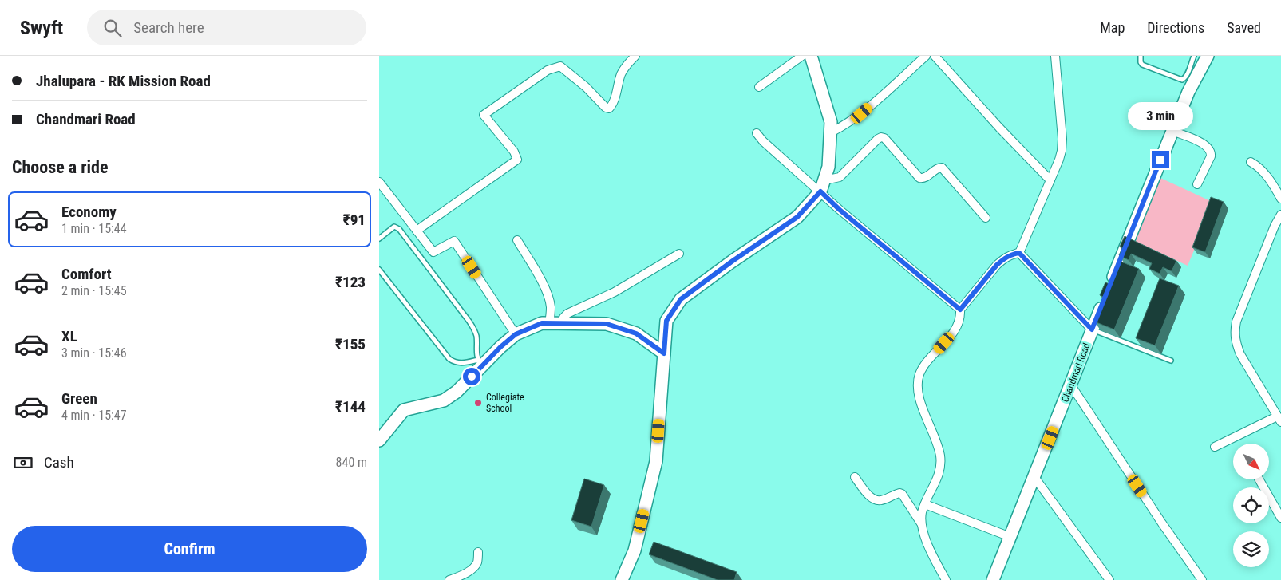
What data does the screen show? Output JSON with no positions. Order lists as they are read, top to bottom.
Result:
{
  "streets": {
    "street": ["Chandmari Road"]
  },
  "places": ["Collegiate School"],
  "north": "bottom right",
  "page": {
    "header": "Swyft",
    "search": "Search here",
    "nav": ["Map", "Directions", "Saved"],
    "banner": ["Jhalupara - RK Mission Road", "Chandmari Road"],
    "bubble": "3 min",
    "heading": "Choose a ride",
    "list": [
      {
        "name": "Economy",
        "note": "1 min · 15:44",
        "value": "₹91"
      },
      {
        "name": "Comfort",
        "note": "2 min · 15:45",
        "value": "₹123"
      },
      {
        "name": "XL",
        "note": "3 min · 15:46",
        "value": "₹155"
      },
      {
        "name": "Green",
        "note": "4 min · 15:47",
        "value": "₹144"
      }
    ],
    "pay": ["Cash", "840 m"],
    "buttons": "Confirm"
  }
}
